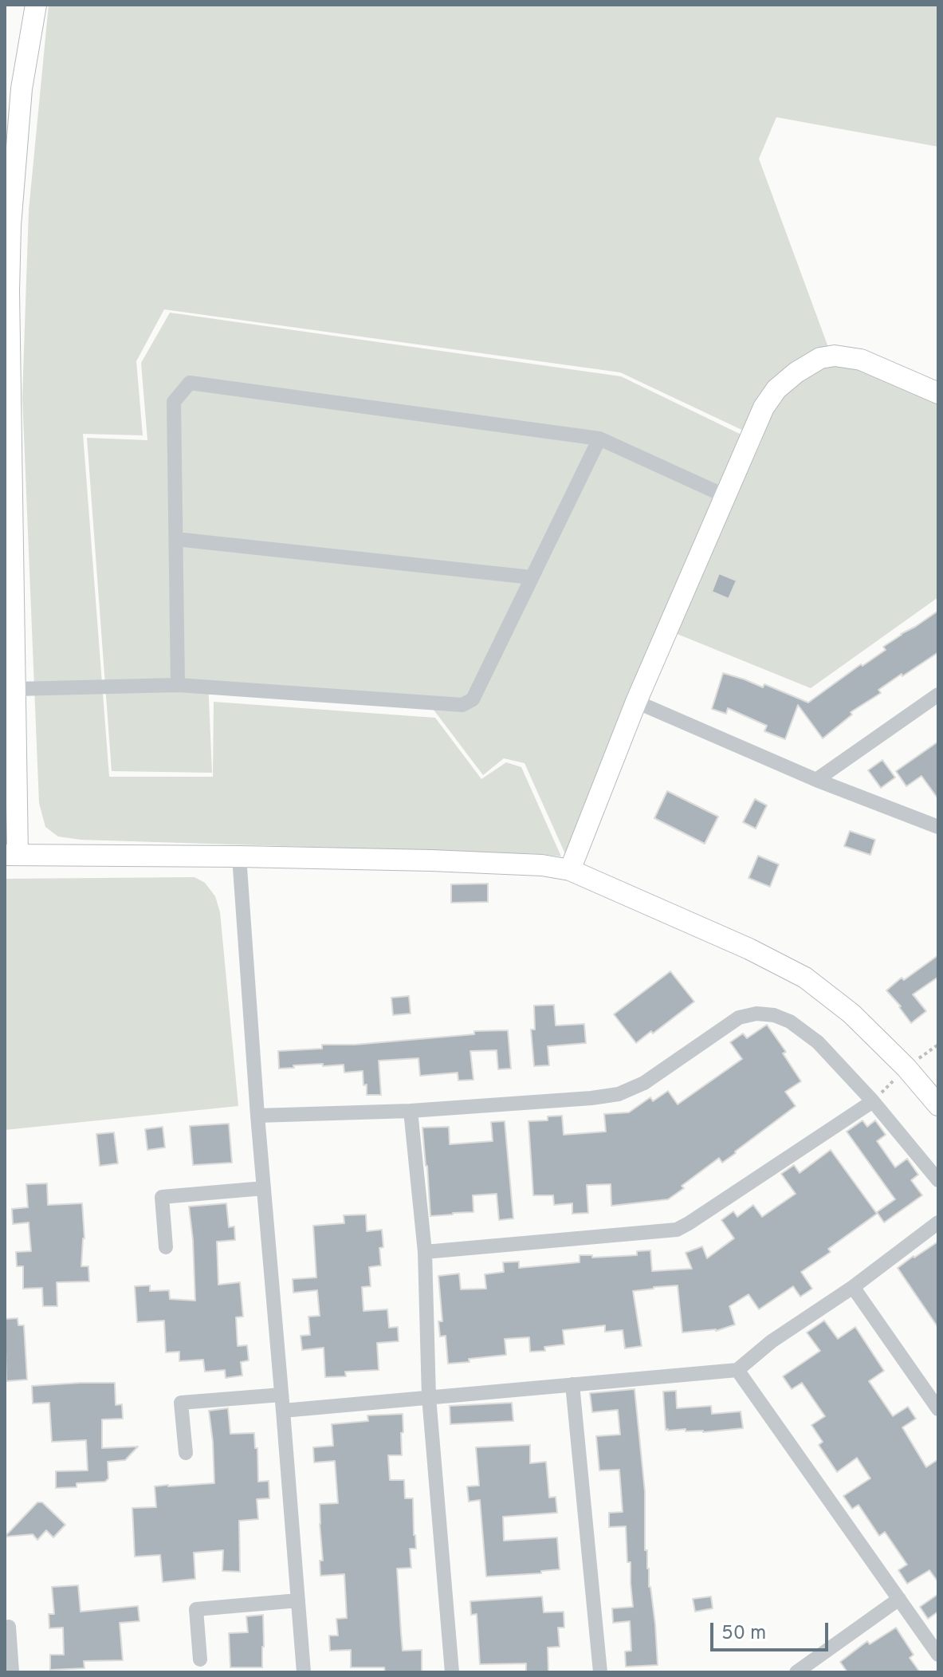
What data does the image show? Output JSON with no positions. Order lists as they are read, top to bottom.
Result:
{
  "scale_bar": "50 m"
}
